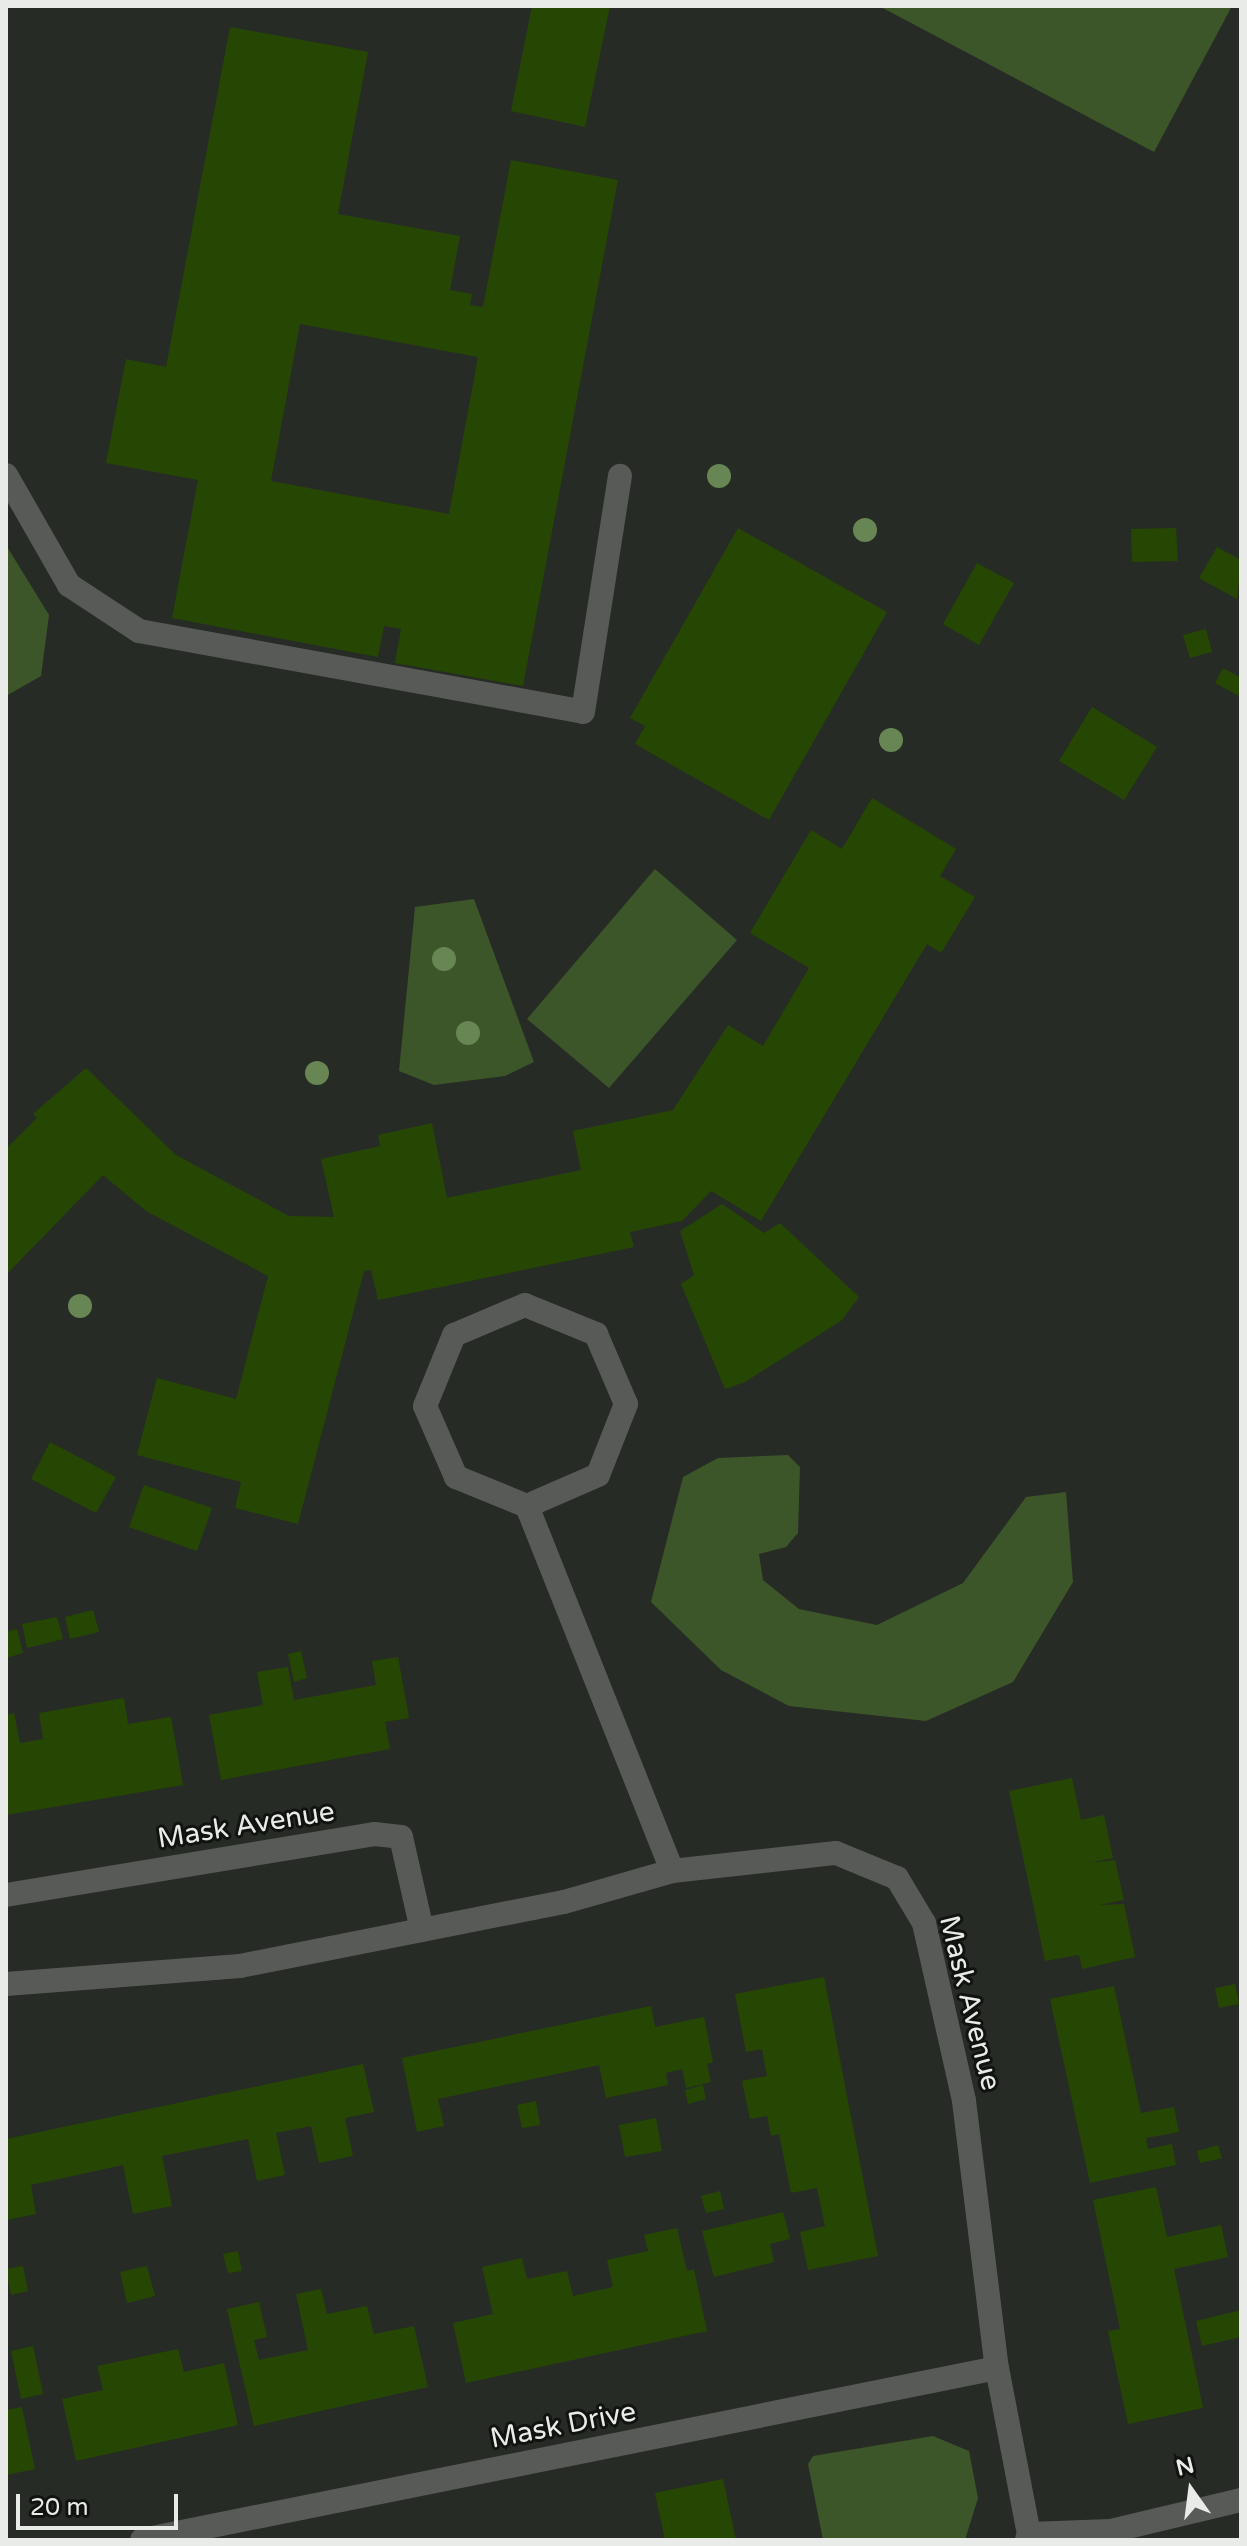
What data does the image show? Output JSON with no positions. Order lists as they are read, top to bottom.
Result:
{
  "streets": {
    "street": ["Mask Avenue", "Mask Drive"]
  },
  "crossings": [
    ["Mask Avenue", "Mask Drive"]
  ],
  "scale_bar": "20 m",
  "north": "top"
}
